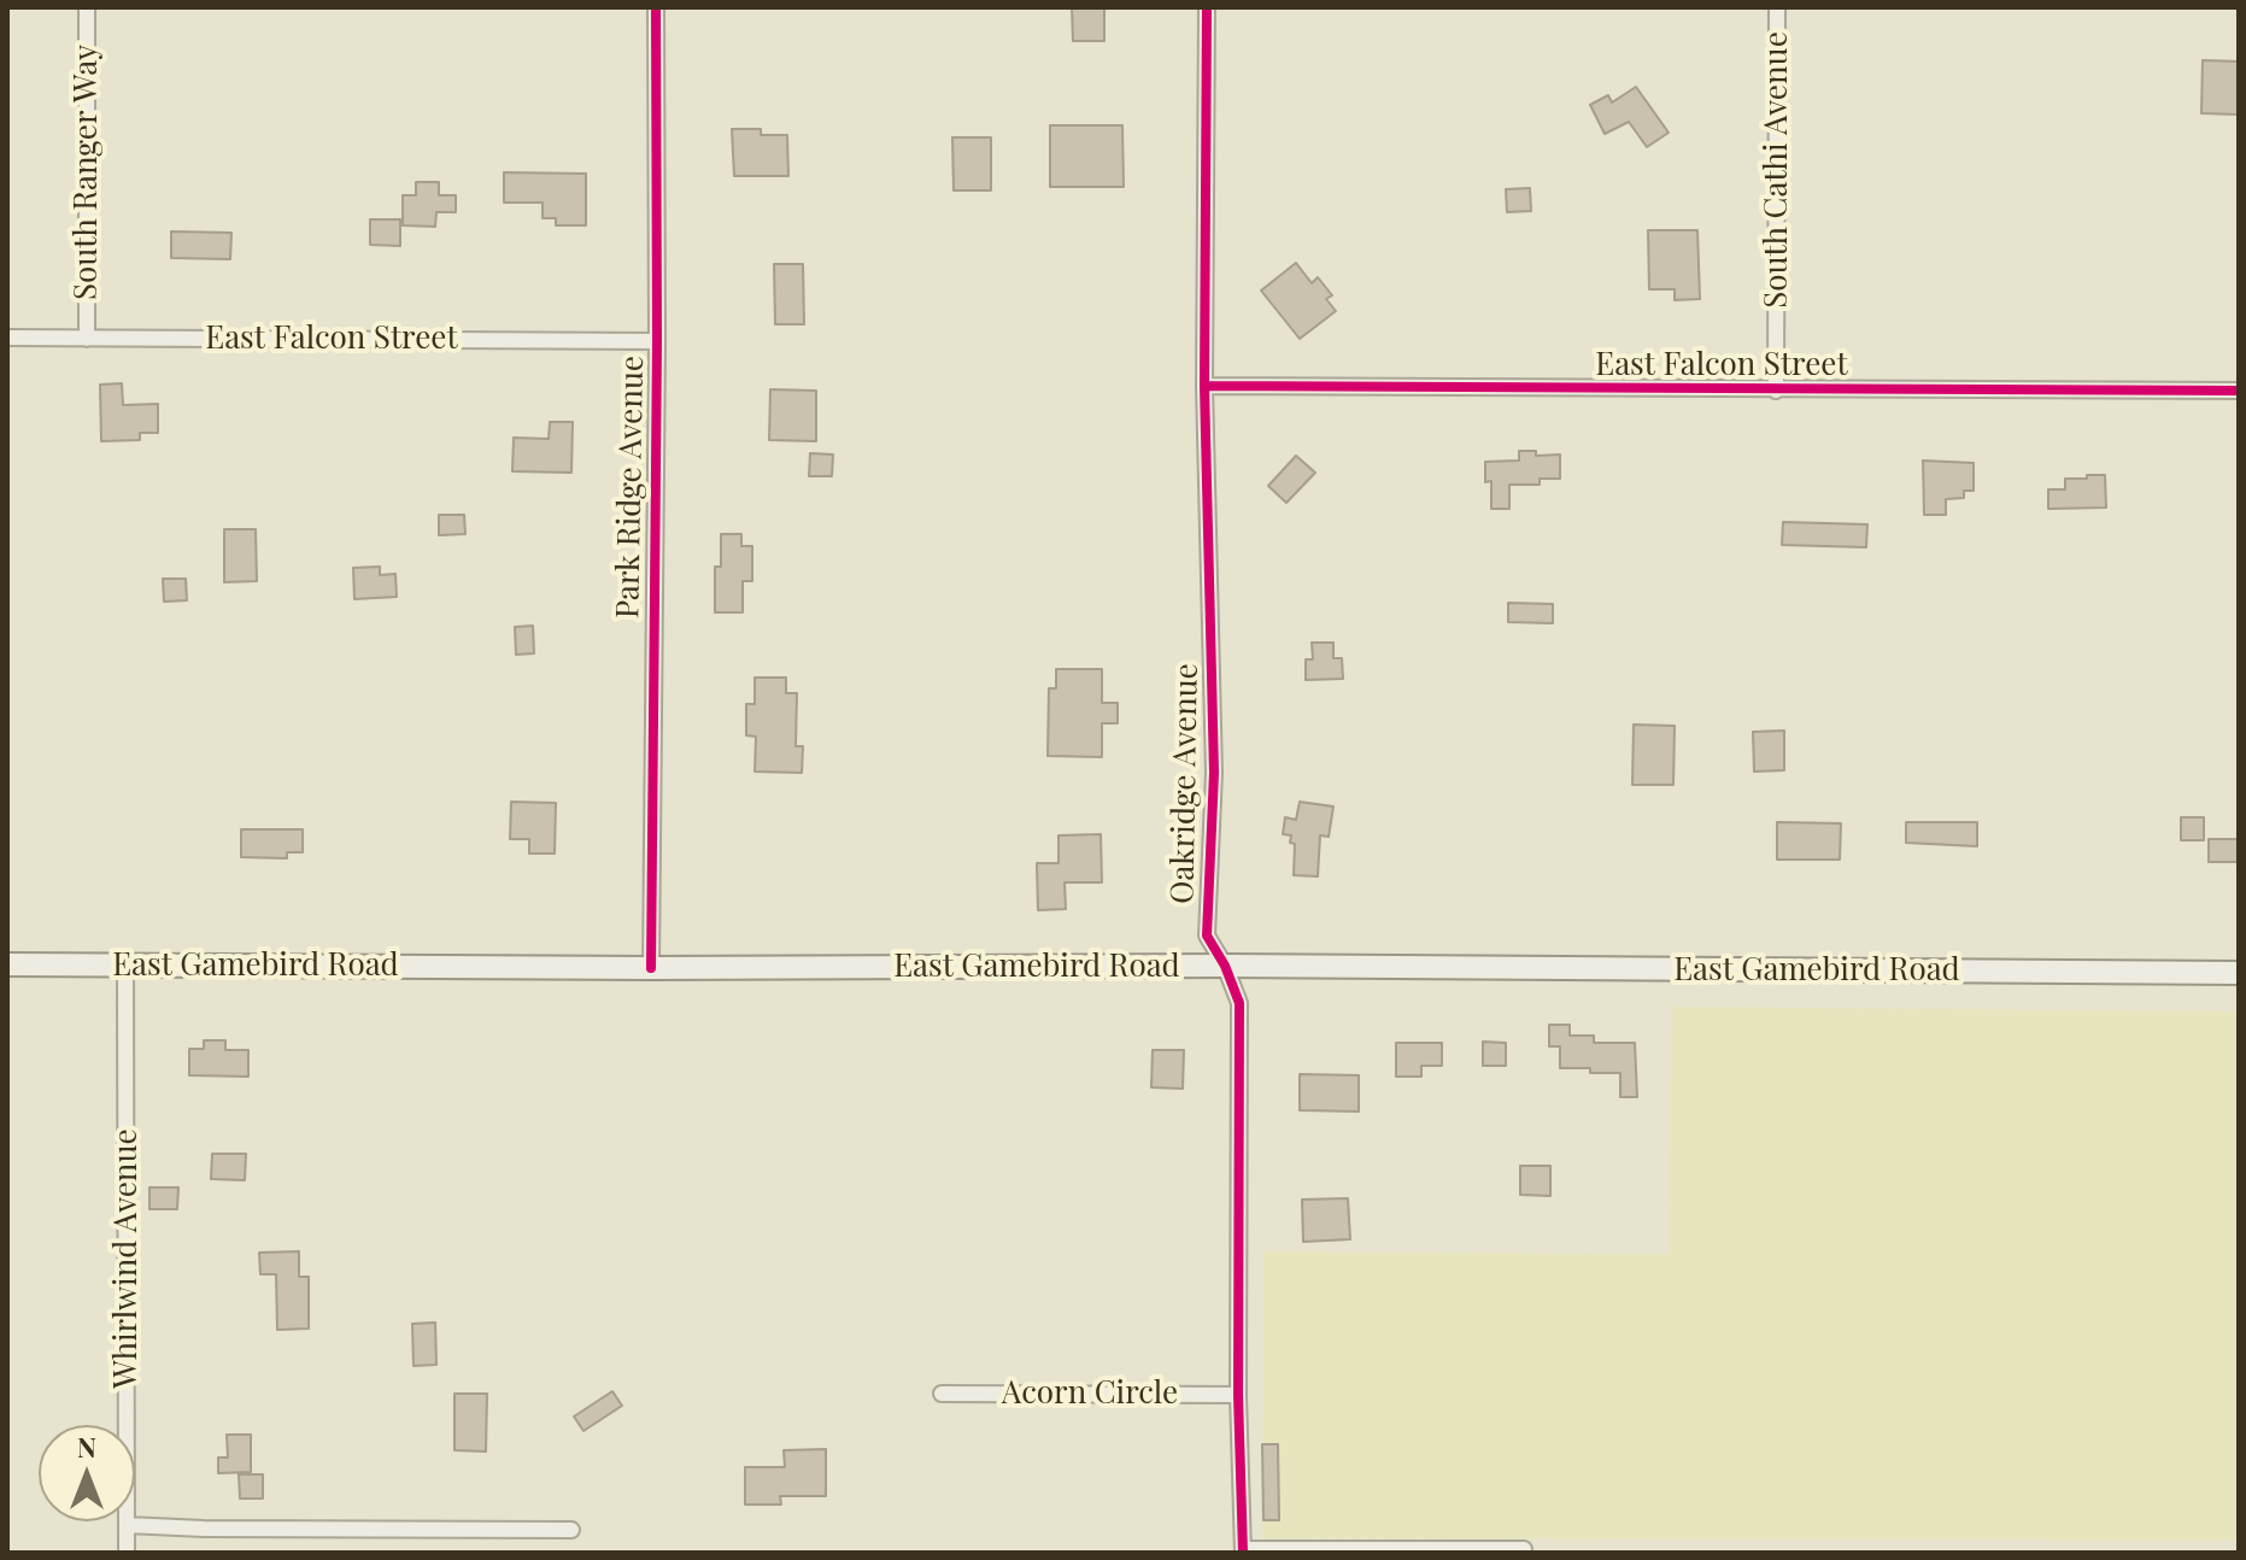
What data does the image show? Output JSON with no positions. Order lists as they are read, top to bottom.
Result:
{
  "streets": {
    "main road": ["East Gamebird Road"],
    "street": [
      "South Cathi Avenue",
      "South Ranger Way",
      "East Falcon Street",
      "Park Ridge Avenue",
      "Oakridge Avenue",
      "Whirlwind Avenue",
      "Acorn Circle"
    ]
  },
  "crossings": [
    ["South Cathi Avenue", "East Falcon Street"],
    ["South Ranger Way", "East Falcon Street"],
    ["East Falcon Street", "Park Ridge Avenue"],
    ["East Falcon Street", "Oakridge Avenue"],
    ["Park Ridge Avenue", "East Gamebird Road"],
    ["Oakridge Avenue", "East Gamebird Road"],
    ["Oakridge Avenue", "Acorn Circle"],
    ["East Gamebird Road", "Whirlwind Avenue"]
  ],
  "north": "top"
}
